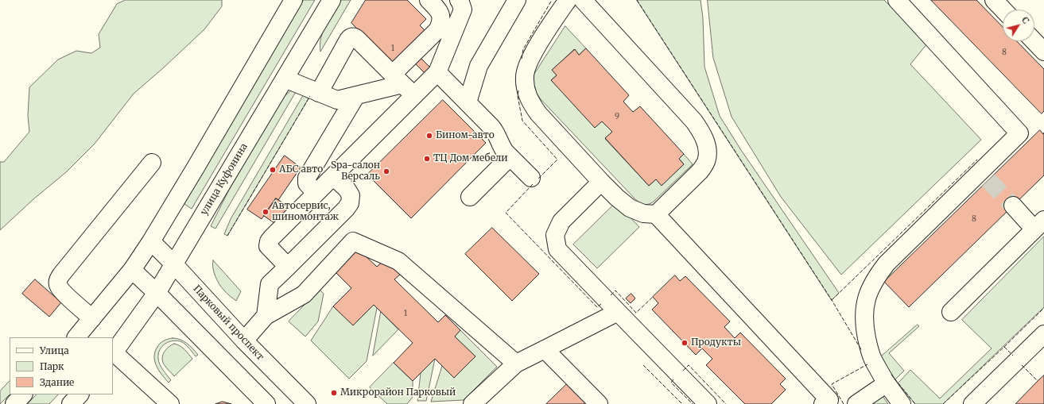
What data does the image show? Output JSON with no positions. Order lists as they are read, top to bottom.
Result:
{
  "streets": {
    "main road": ["улица Куфонина", "Парковый проспект"]
  },
  "crossings": [
    ["улица Куфонина", "Парковый проспект"]
  ],
  "places": [
    "Бином-авто",
    "ТЦ Дом мебели",
    "АБС авто",
    "Spa-салон Версаль",
    "Автосервис, шиномонтаж",
    "Продукты",
    "Микрорайон Парковый"
  ],
  "house_numbers": [
    "1",
    "8",
    "9",
    "8",
    "1"
  ],
  "legend": ["Улица", "Парк", "Здание"],
  "north": "top right"
}
